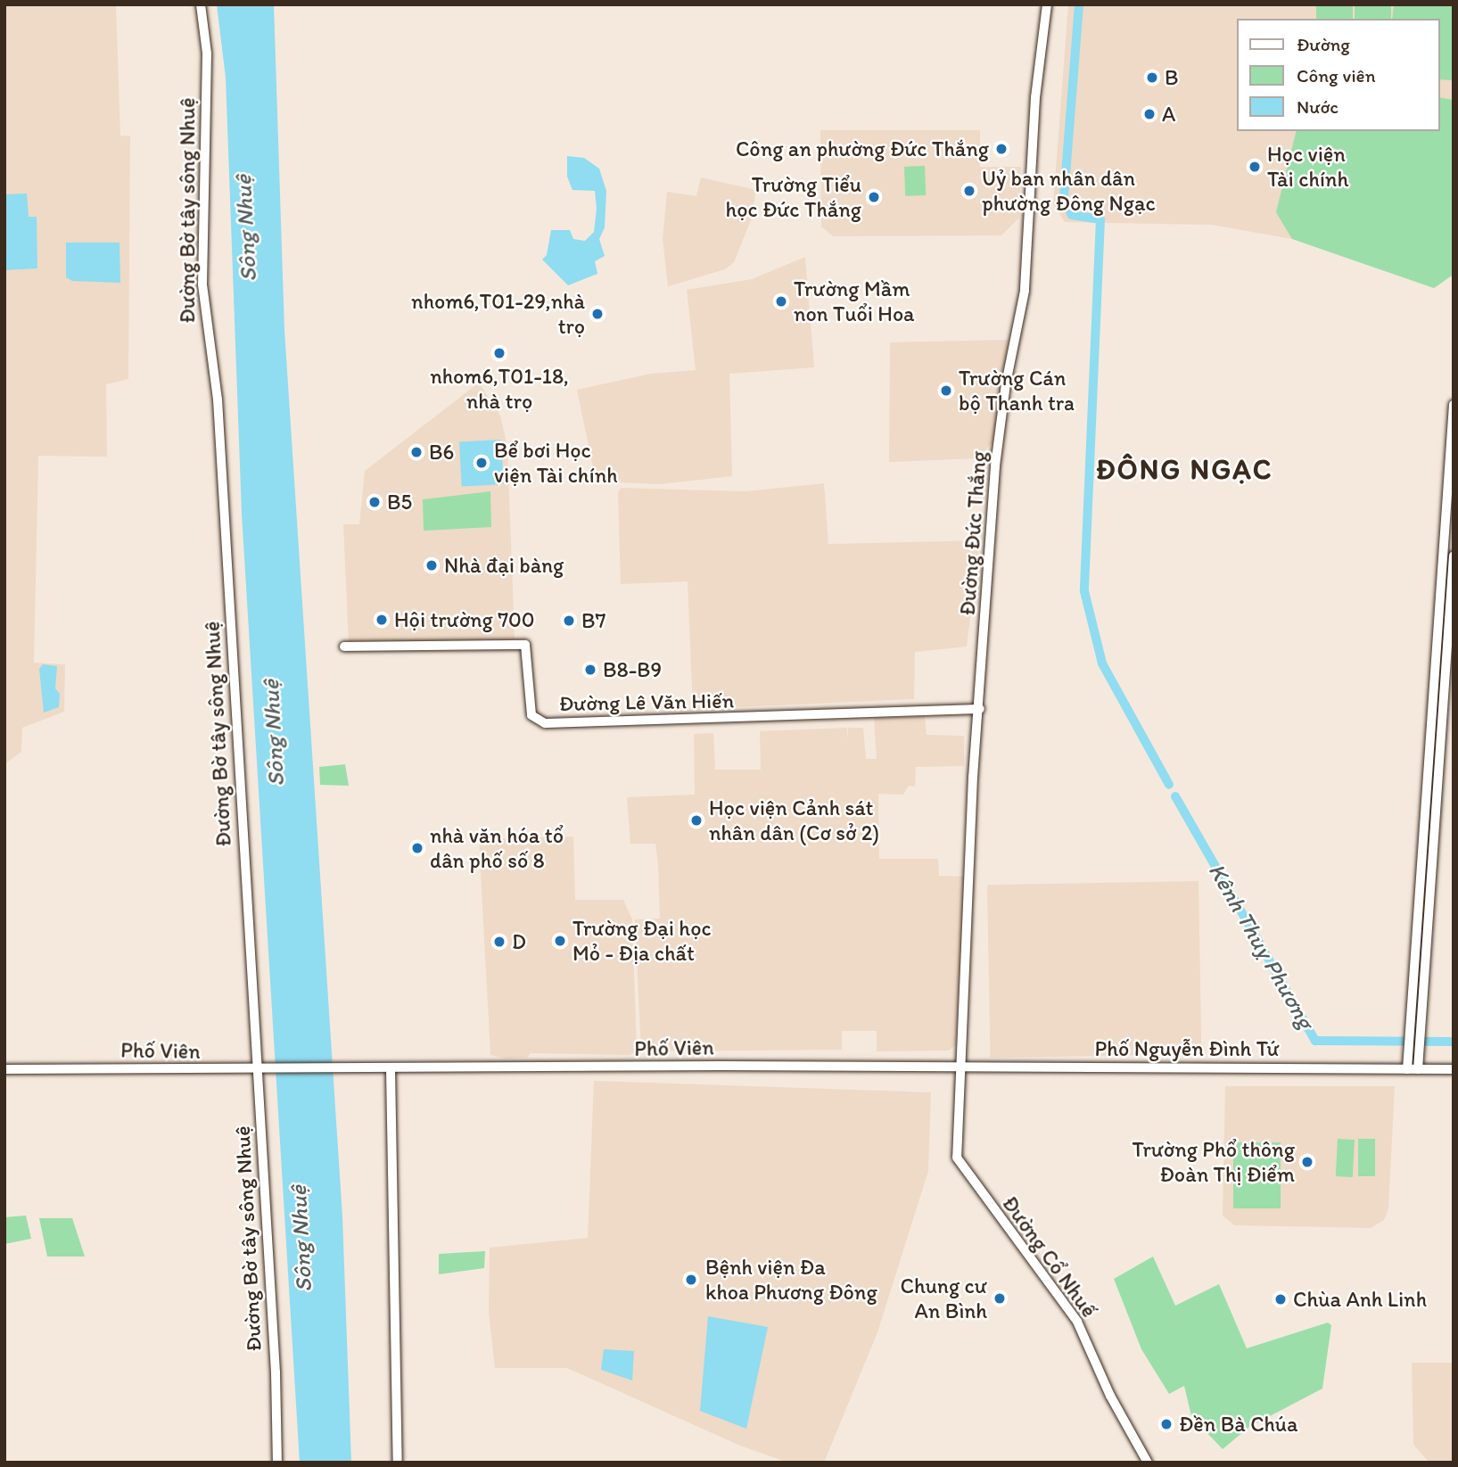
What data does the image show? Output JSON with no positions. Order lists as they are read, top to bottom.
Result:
{
  "streets": {
    "street": [
      "Đường Bờ tây sông Nhuệ",
      "Đường Đức Thắng",
      "Đường Lê Văn Hiến",
      "Phố Viên",
      "Phố Nguyễn Đình Tứ",
      "Đường Cổ Nhuế"
    ]
  },
  "crossings": [
    ["Đường Bờ tây sông Nhuệ", "Phố Viên"],
    ["Đường Đức Thắng", "Đường Lê Văn Hiến"],
    ["Đường Đức Thắng", "Phố Viên"],
    ["Đường Đức Thắng", "Phố Nguyễn Đình Tứ"],
    ["Đường Đức Thắng", "Đường Cổ Nhuế"],
    ["Phố Viên", "Phố Nguyễn Đình Tứ"],
    ["Phố Viên", "Đường Cổ Nhuế"],
    ["Phố Nguyễn Đình Tứ", "Đường Cổ Nhuế"]
  ],
  "districts": ["ĐÔNG NGẠC"],
  "water": ["Sông Nhuệ", "Kênh Thuỵ Phương"],
  "places": [
    "B",
    "A",
    "Công an phường Đức Thắng",
    "Học viện Tài chính",
    "Uỷ ban nhân dân phường Đông Ngạc",
    "Trường Tiểu học Đức Thắng",
    "Trường Mầm non Tuổi Hoa",
    "nhom6,T01-29,nhà trọ",
    "nhom6,T01-18, nhà trọ",
    "Trường Cán bộ Thanh tra",
    "B6",
    "Bể bơi Học viện Tài chính",
    "B5",
    "Nhà đại bàng",
    "Hội trường 700",
    "B7",
    "B8-B9",
    "Học viện Cảnh sát nhân dân (Cơ sở 2)",
    "nhà văn hóa tổ dân phố số 8",
    "Trường Đại học Mỏ - Địa chất",
    "D",
    "Trường Phổ thông Đoàn Thị Điểm",
    "Bệnh viện Đa khoa Phương Đông",
    "Chung cư An Bình",
    "Chùa Anh Linh",
    "Đền Bà Chúa"
  ],
  "legend": ["Đường", "Công viên", "Nước"]
}
